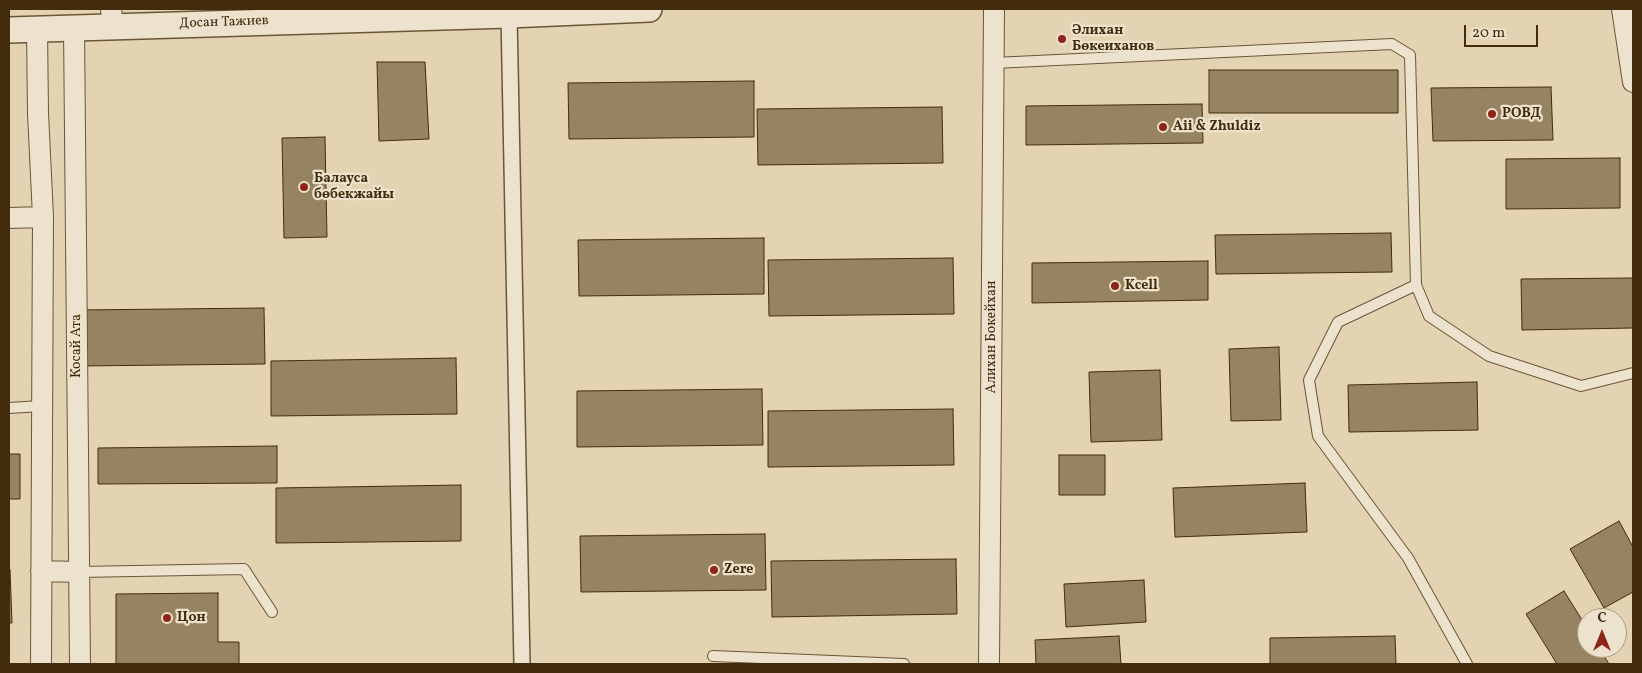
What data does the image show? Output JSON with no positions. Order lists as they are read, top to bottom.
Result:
{
  "streets": {
    "street": ["Досан Тажиев", "Алихан Бокейхан", "Косай Ата"]
  },
  "crossings": [
    ["Досан Тажиев", "Косай Ата"]
  ],
  "places": [
    "Әлихан Бөкеиханов",
    "РОВД",
    "Aii & Zhuldiz",
    "Балауса бөбекжайы",
    "Kcell",
    "Zere",
    "Цон"
  ],
  "scale_bar": "20 m",
  "north": "top"
}
